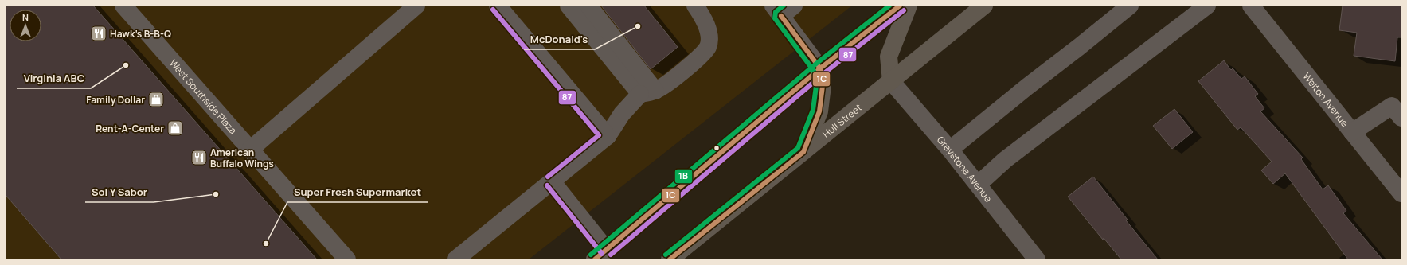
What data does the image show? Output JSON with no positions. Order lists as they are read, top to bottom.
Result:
{
  "streets": {
    "main road": ["Hull Street"],
    "street": ["West Southside Plaza", "Welton Avenue", "Greystone Avenue"]
  },
  "crossings": [
    ["Hull Street", "Greystone Avenue"]
  ],
  "places": {
    "other": [
      "McDonald's",
      "Virginia ABC",
      "Sol Y Sabor",
      "Super Fresh Supermarket"
    ],
    "restaurant": ["Hawk's B-B-Q", "American Buffalo Wings"],
    "shop": ["Family Dollar", "Rent-A-Center"]
  },
  "lines": ["transit line 1C", "transit line 1B", "transit line 87"],
  "north": "top"
}
